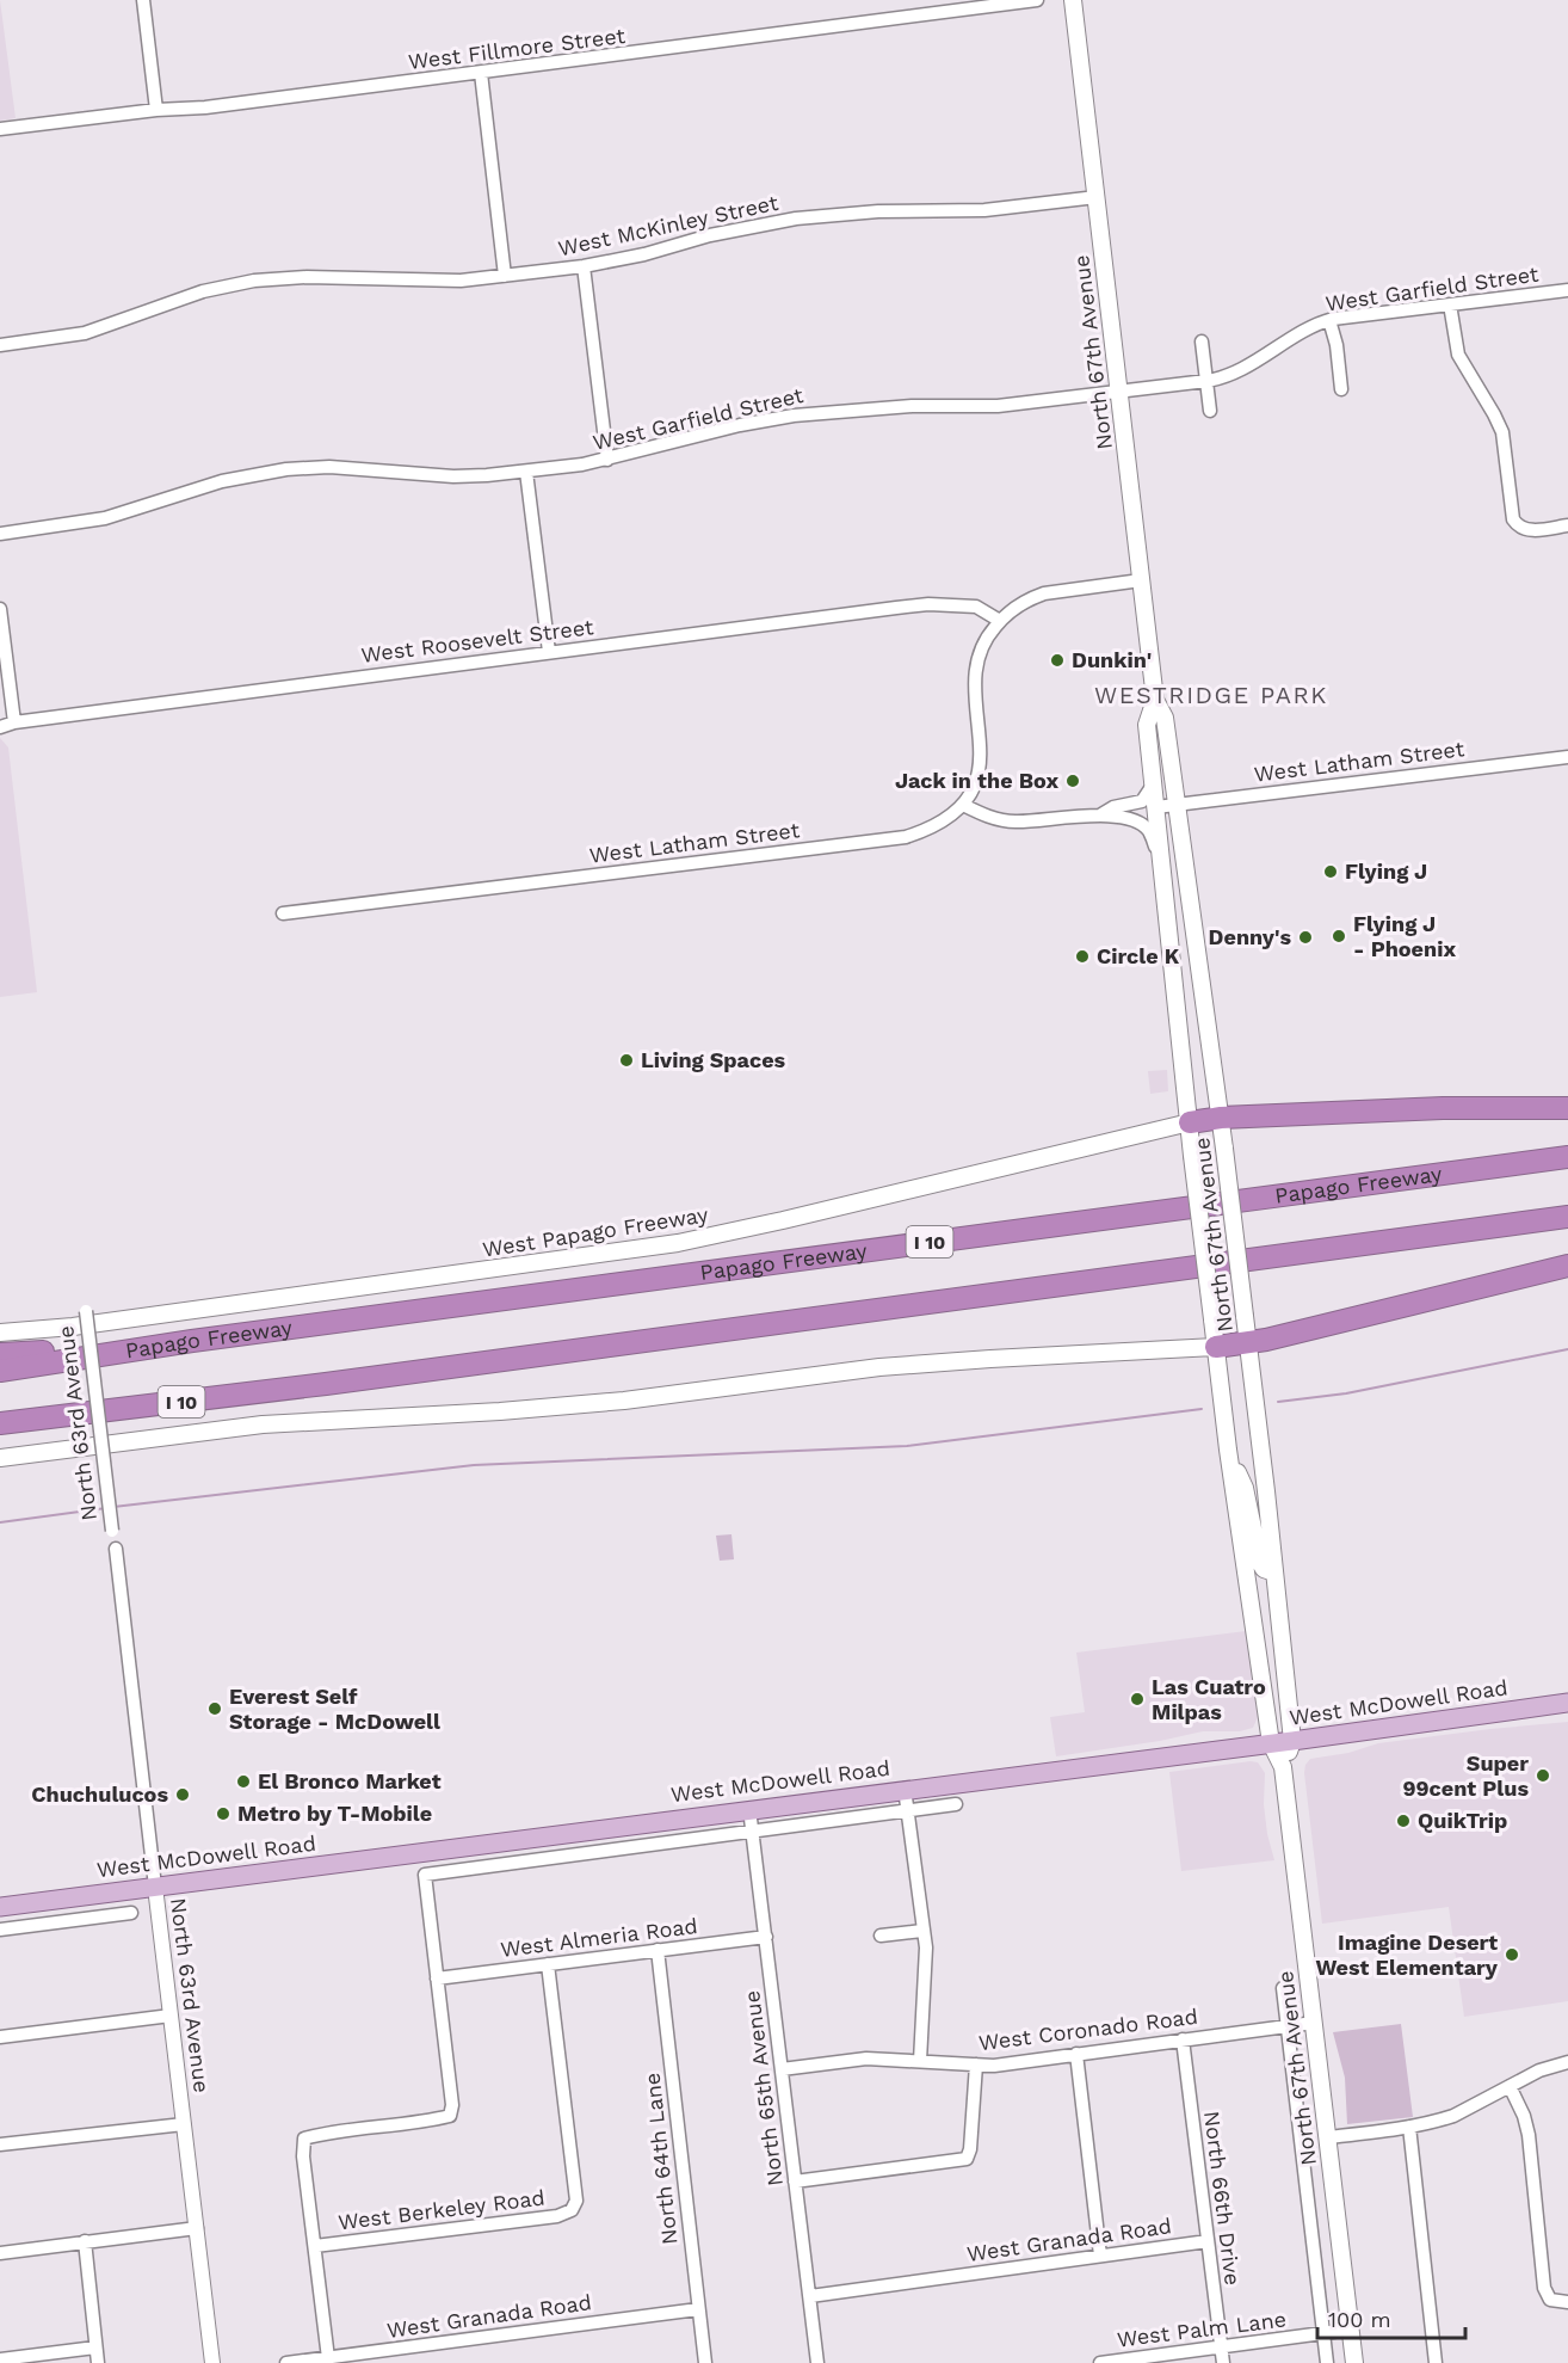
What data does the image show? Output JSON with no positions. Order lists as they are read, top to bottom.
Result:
{
  "streets": {
    "highway": ["Papago Freeway", "I 10"],
    "main road": ["North 67th Avenue", "West Papago Freeway", "West McDowell Road"],
    "street": [
      "West Fillmore Street",
      "West McKinley Street",
      "West Garfield Street",
      "West Roosevelt Street",
      "West Latham Street",
      "North 63rd Avenue",
      "West Almeria Road",
      "West Coronado Road",
      "North 65th Avenue",
      "North 64th Lane",
      "North 66th Drive",
      "West Berkeley Road",
      "West Granada Road",
      "West Palm Lane"
    ]
  },
  "crossings": [
    ["West McKinley Street", "North 67th Avenue"],
    ["West Garfield Street", "North 67th Avenue"],
    ["North 67th Avenue", "West Latham Street"],
    ["North 67th Avenue", "West Papago Freeway"],
    ["North 67th Avenue", "West McDowell Road"],
    ["North 67th Avenue", "West Coronado Road"],
    ["North 67th Avenue", "West Palm Lane"],
    ["North 63rd Avenue", "West McDowell Road"],
    ["West McDowell Road", "West Almeria Road"],
    ["West McDowell Road", "North 65th Avenue"],
    ["West Almeria Road", "North 65th Avenue"],
    ["West Almeria Road", "North 64th Lane"],
    ["West Almeria Road", "West Berkeley Road"],
    ["West Coronado Road", "North 65th Avenue"],
    ["West Coronado Road", "North 66th Drive"],
    ["North 65th Avenue", "West Granada Road"],
    ["North 64th Lane", "West Granada Road"],
    ["North 66th Drive", "West Granada Road"],
    ["North 66th Drive", "West Palm Lane"]
  ],
  "districts": ["WESTRIDGE PARK"],
  "places": [
    "Dunkin'",
    "Jack in the Box",
    "Flying J",
    "Flying J - Phoenix",
    "Denny's",
    "Circle K",
    "Living Spaces",
    "Las Cuatro Milpas",
    "Everest Self Storage - McDowell",
    "Super 99cent Plus",
    "El Bronco Market",
    "Chuchulucos",
    "Metro by T-Mobile",
    "QuikTrip",
    "Imagine Desert West Elementary"
  ],
  "scale_bar": "100 m"
}
